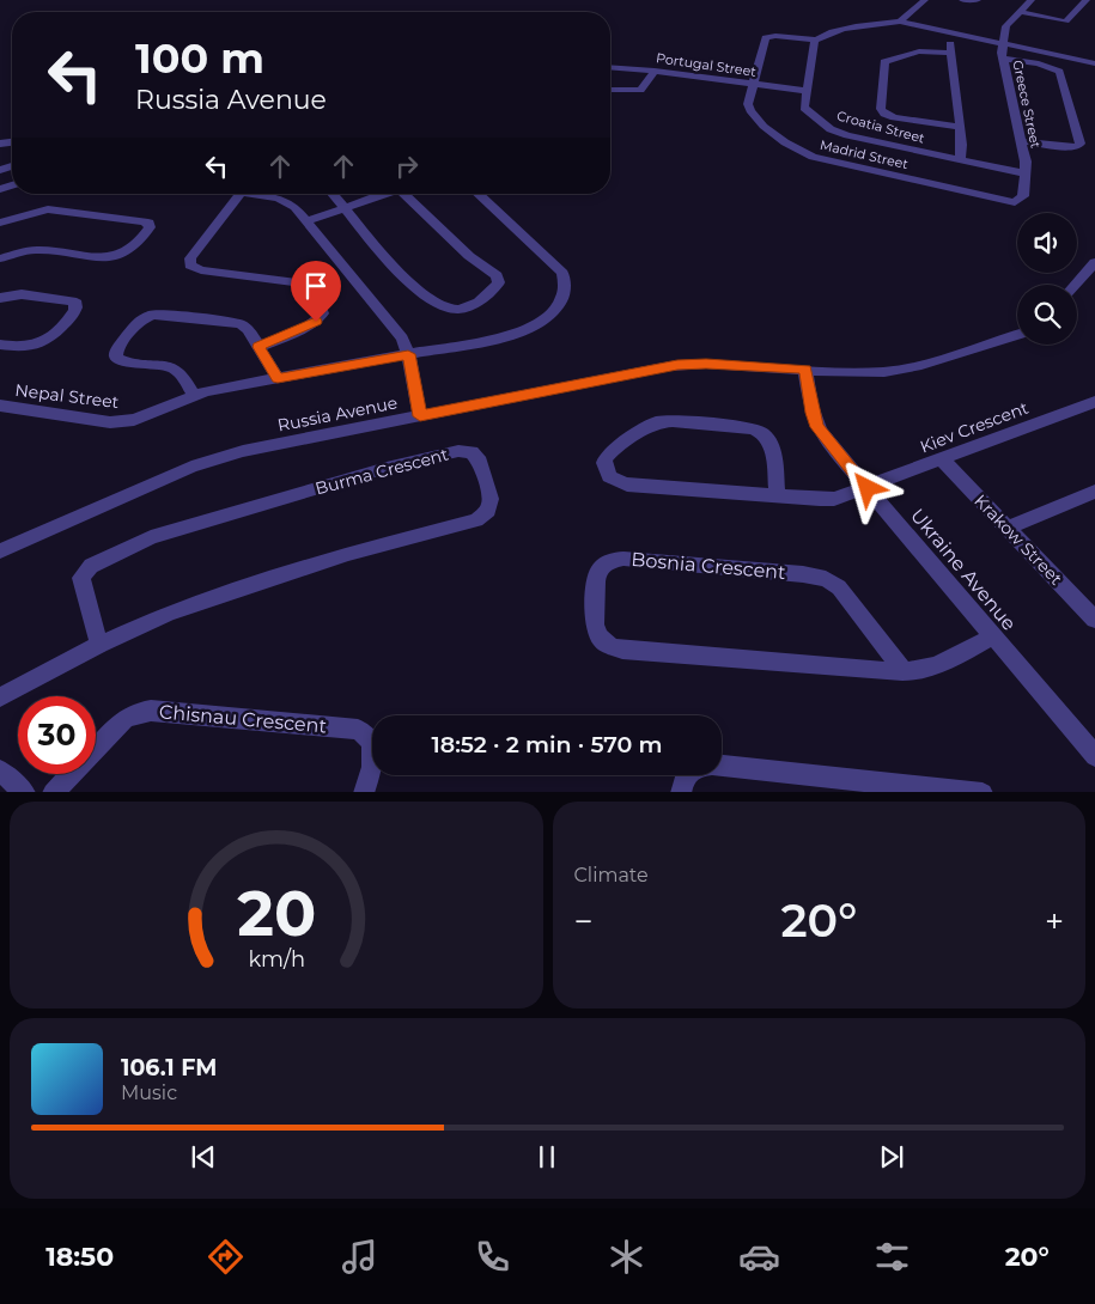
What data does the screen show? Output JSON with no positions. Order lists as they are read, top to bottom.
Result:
{
  "streets": {
    "street": [
      "Portugal Street",
      "Greece Street",
      "Croatia Street",
      "Madrid Street",
      "Nepal Street",
      "Russia Avenue",
      "Kiev Crescent",
      "Burma Crescent",
      "Krakow Street",
      "Bosnia Crescent",
      "Ukraine Avenue",
      "Chisnau Crescent"
    ]
  },
  "crossings": [
    ["Portugal Street", "Croatia Street"],
    ["Portugal Street", "Madrid Street"],
    ["Greece Street", "Croatia Street"],
    ["Greece Street", "Madrid Street"],
    ["Russia Avenue", "Ukraine Avenue"],
    ["Kiev Crescent", "Krakow Street"],
    ["Kiev Crescent", "Ukraine Avenue"],
    ["Bosnia Crescent", "Ukraine Avenue"]
  ],
  "page": {
    "turn": ["100 m", "Russia Avenue"],
    "limit": "30",
    "trip": "18:52 · 2 min · 570 m",
    "tile": "Climate",
    "heat": ["−", "20°", "+"],
    "song": ["106.1 FM", "Music"],
    "tabs": ["18:50", "20°"],
    "gauge": ["20", "km/h"]
  }
}
